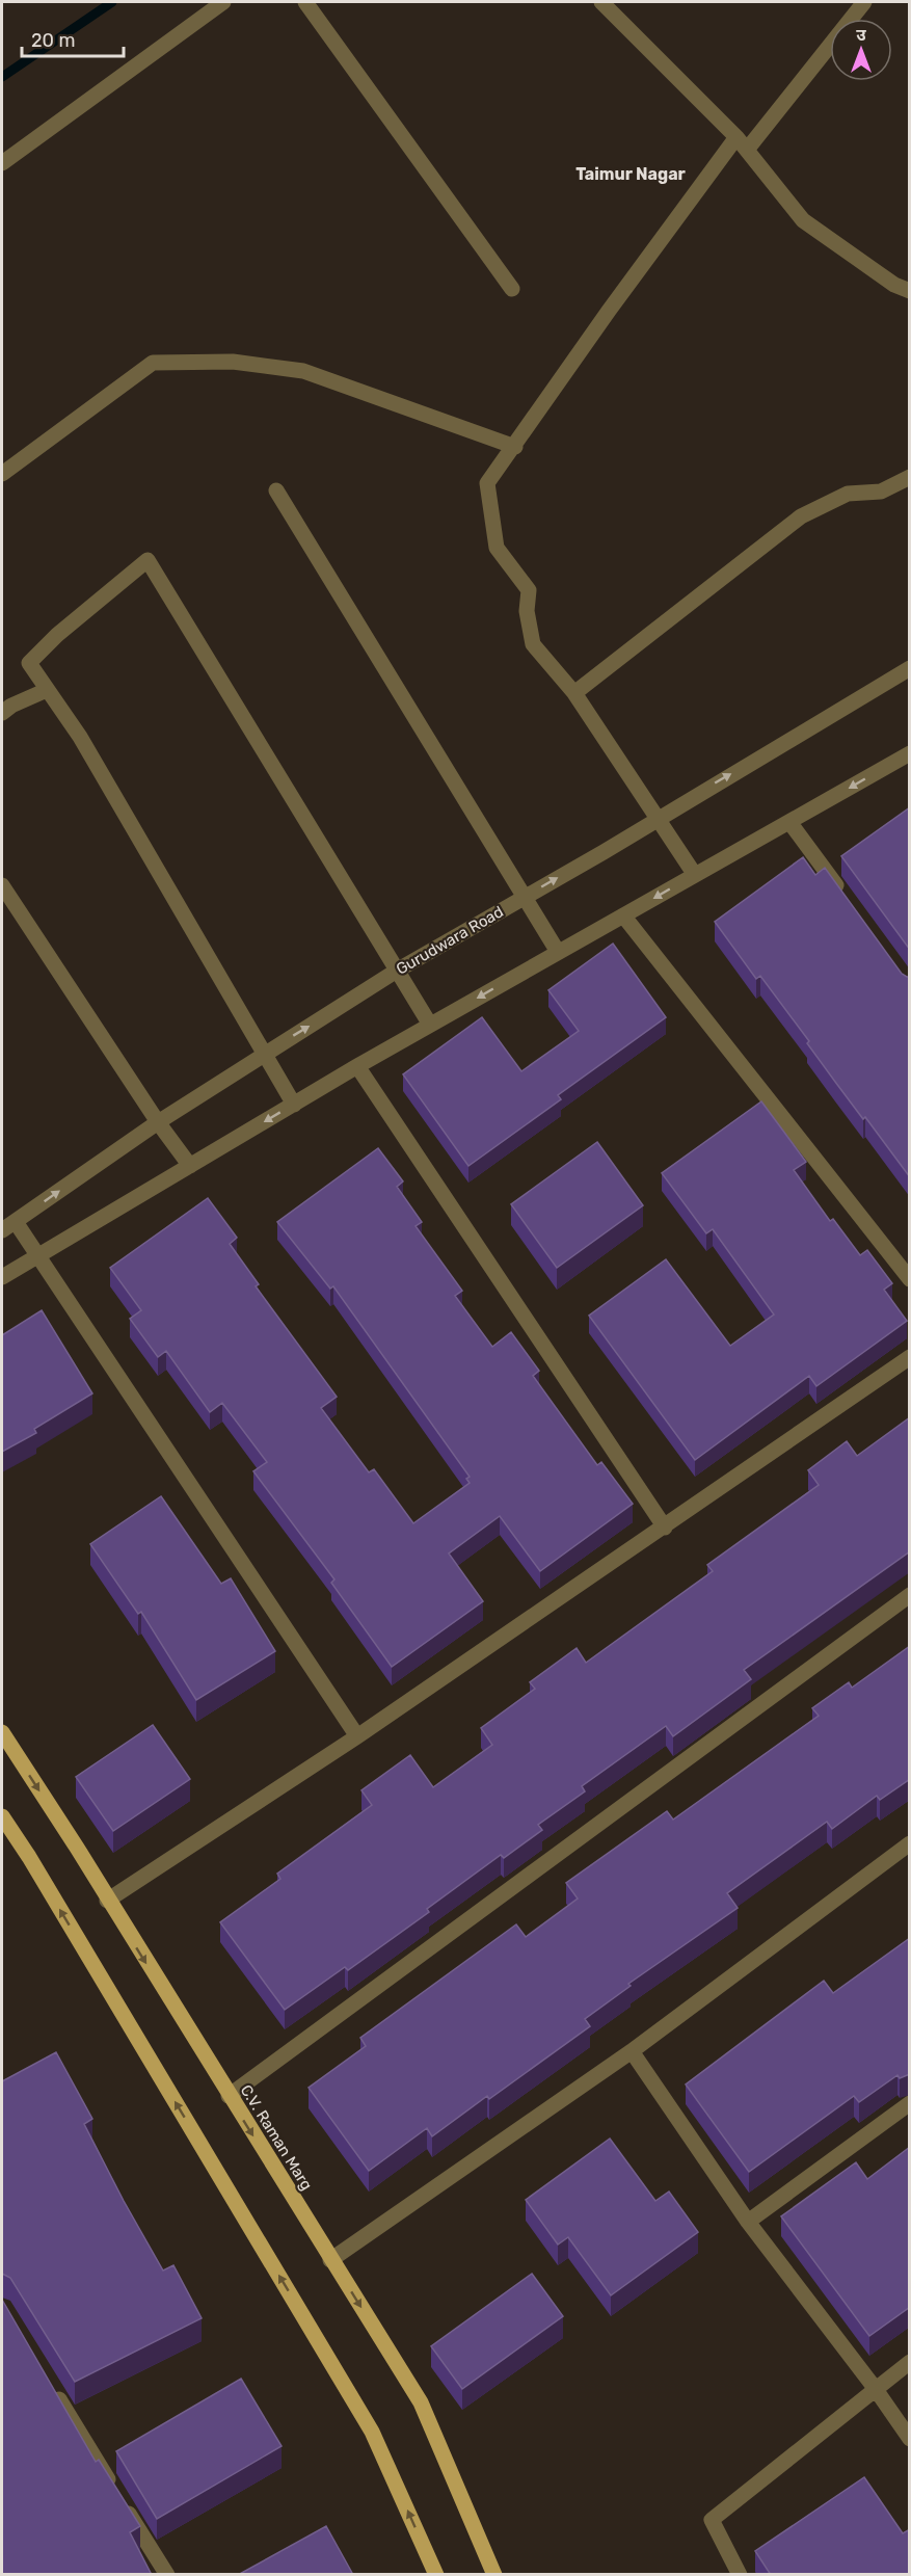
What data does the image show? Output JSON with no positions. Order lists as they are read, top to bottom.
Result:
{
  "streets": {
    "main road": ["C.V. Raman Marg"],
    "street": ["Gurudwara Road"]
  },
  "districts": ["Taimur Nagar"],
  "scale_bar": "20 m",
  "north": "top"
}
